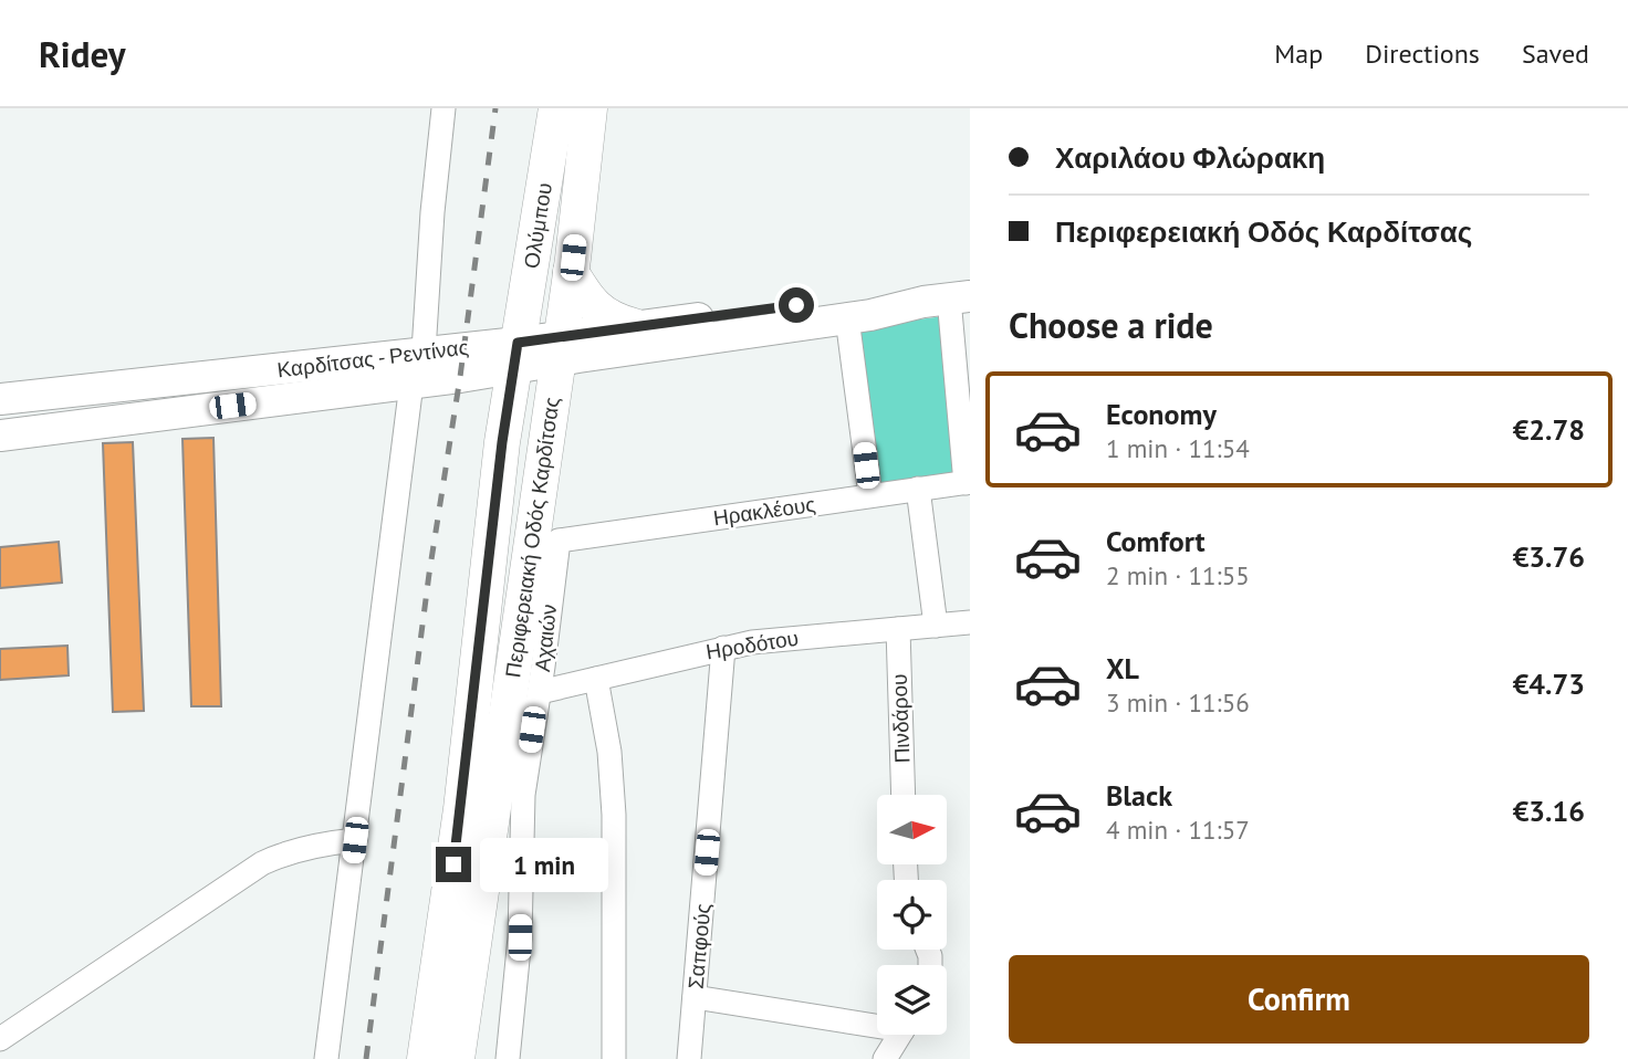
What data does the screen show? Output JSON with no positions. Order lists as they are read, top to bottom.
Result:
{
  "streets": {
    "main road": ["Ολύμπου", "Καρδίτσας - Ρεντίνας", "Περιφερειακή Οδός Καρδίτσας"],
    "street": [
      "Ηρακλέους",
      "Αχαιών",
      "Ηροδότου",
      "Πινδάρου",
      "Σαπφούς"
    ]
  },
  "crossings": [
    ["Ολύμπου", "Καρδίτσας - Ρεντίνας"],
    ["Ολύμπου", "Περιφερειακή Οδός Καρδίτσας"],
    ["Καρδίτσας - Ρεντίνας", "Περιφερειακή Οδός Καρδίτσας"],
    ["Ηρακλέους", "Αχαιών"],
    ["Αχαιών", "Ηροδότου"],
    ["Ηροδότου", "Πινδάρου"],
    ["Ηροδότου", "Σαπφούς"]
  ],
  "north": "right",
  "page": {
    "header": "Ridey",
    "nav": ["Map", "Directions", "Saved"],
    "banner": ["Χαριλάου Φλώρακη", "Περιφερειακή Οδός Καρδίτσας"],
    "heading": "Choose a ride",
    "list": [
      {
        "name": "Economy",
        "note": "1 min · 11:54",
        "value": "€2.78"
      },
      {
        "name": "Comfort",
        "note": "2 min · 11:55",
        "value": "€3.76"
      },
      {
        "name": "XL",
        "note": "3 min · 11:56",
        "value": "€4.73"
      },
      {
        "name": "Black",
        "note": "4 min · 11:57",
        "value": "€3.16"
      }
    ],
    "bubble": "1 min",
    "buttons": "Confirm"
  }
}
